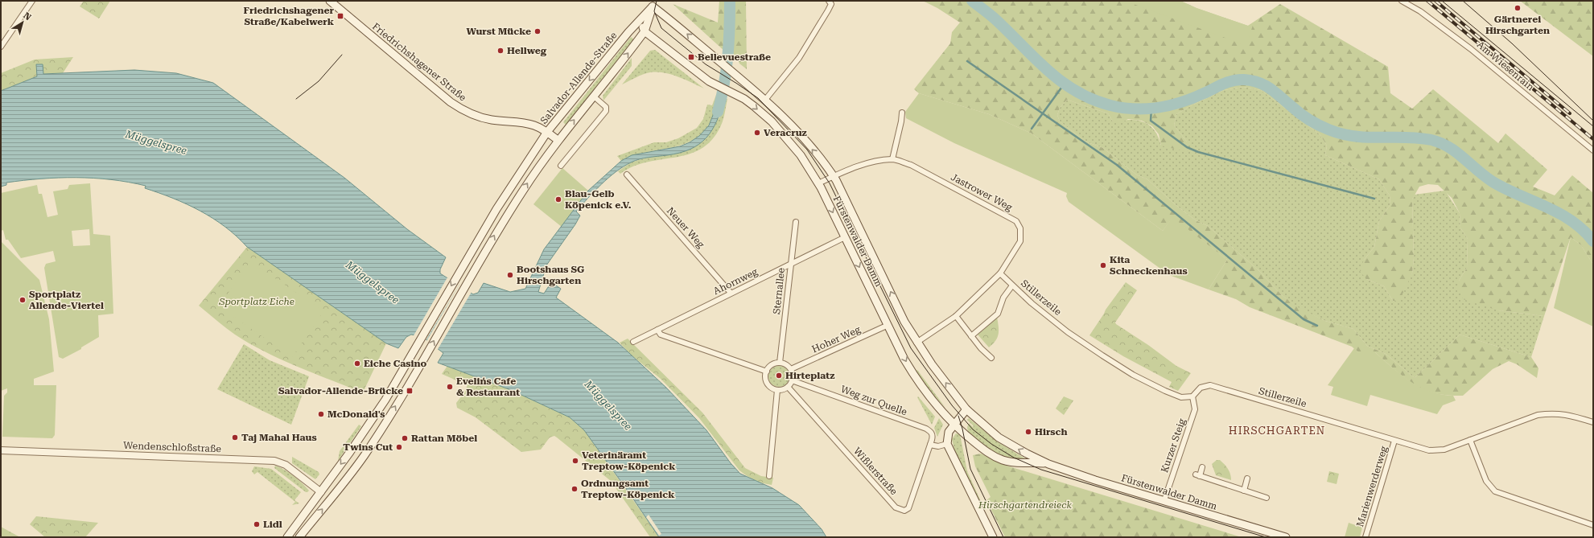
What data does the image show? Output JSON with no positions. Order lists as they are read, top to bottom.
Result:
{
  "streets": {
    "main road": [
      "Friedrichshagener Straße",
      "Salvador-Allende-Straße",
      "Fürstenwalder Damm",
      "Wendenschloßstraße"
    ],
    "street": [
      "Am Wiesenrain",
      "Jastrower Weg",
      "Neuer Weg",
      "Ahornweg",
      "Sternallee",
      "Stillerzeile",
      "Hoher Weg",
      "Weg zur Quelle",
      "Kurzer Steig",
      "Wißlerstraße",
      "Marienwerderweg"
    ]
  },
  "crossings": [
    ["Friedrichshagener Straße", "Salvador-Allende-Straße"],
    ["Salvador-Allende-Straße", "Fürstenwalder Damm"],
    ["Salvador-Allende-Straße", "Wendenschloßstraße"],
    ["Jastrower Weg", "Fürstenwalder Damm"],
    ["Jastrower Weg", "Stillerzeile"],
    ["Neuer Weg", "Ahornweg"],
    ["Fürstenwalder Damm", "Ahornweg"],
    ["Fürstenwalder Damm", "Hoher Weg"],
    ["Fürstenwalder Damm", "Kurzer Steig"],
    ["Ahornweg", "Sternallee"],
    ["Sternallee", "Hoher Weg"],
    ["Sternallee", "Weg zur Quelle"],
    ["Sternallee", "Wißlerstraße"],
    ["Stillerzeile", "Kurzer Steig"],
    ["Stillerzeile", "Marienwerderweg"],
    ["Hoher Weg", "Weg zur Quelle"],
    ["Hoher Weg", "Wißlerstraße"],
    ["Weg zur Quelle", "Wißlerstraße"]
  ],
  "districts": ["HIRSCHGARTEN"],
  "water": ["Müggelspree"],
  "parks": ["Sportplatz Eiche", "Hirschgartendreieck"],
  "places": {
    "other": [
      "Gärtnerei Hirschgarten",
      "Wurst Mücke",
      "Hellweg",
      "Veracruz",
      "Blau-Gelb Köpenick e.V.",
      "Kita Schneckenhaus",
      "Bootshaus SG Hirschgarten",
      "Sportplatz Allende-Viertel",
      "Eiche Casino",
      "Hirteplatz",
      "Evelin´s Cafe & Restaurant",
      "McDonald's",
      "Hirsch",
      "Taj Mahal Haus",
      "Rattan Möbel",
      "Twins Cut",
      "Veterinäramt Treptow-Köpenick",
      "Ordnungsamt Treptow-Köpenick",
      "Lidl"
    ],
    "transit": ["Friedrichshagener Straße/Kabelwerk", "Bellevuestraße", "Salvador-Allende-Brücke"]
  },
  "north": "top right"
}
